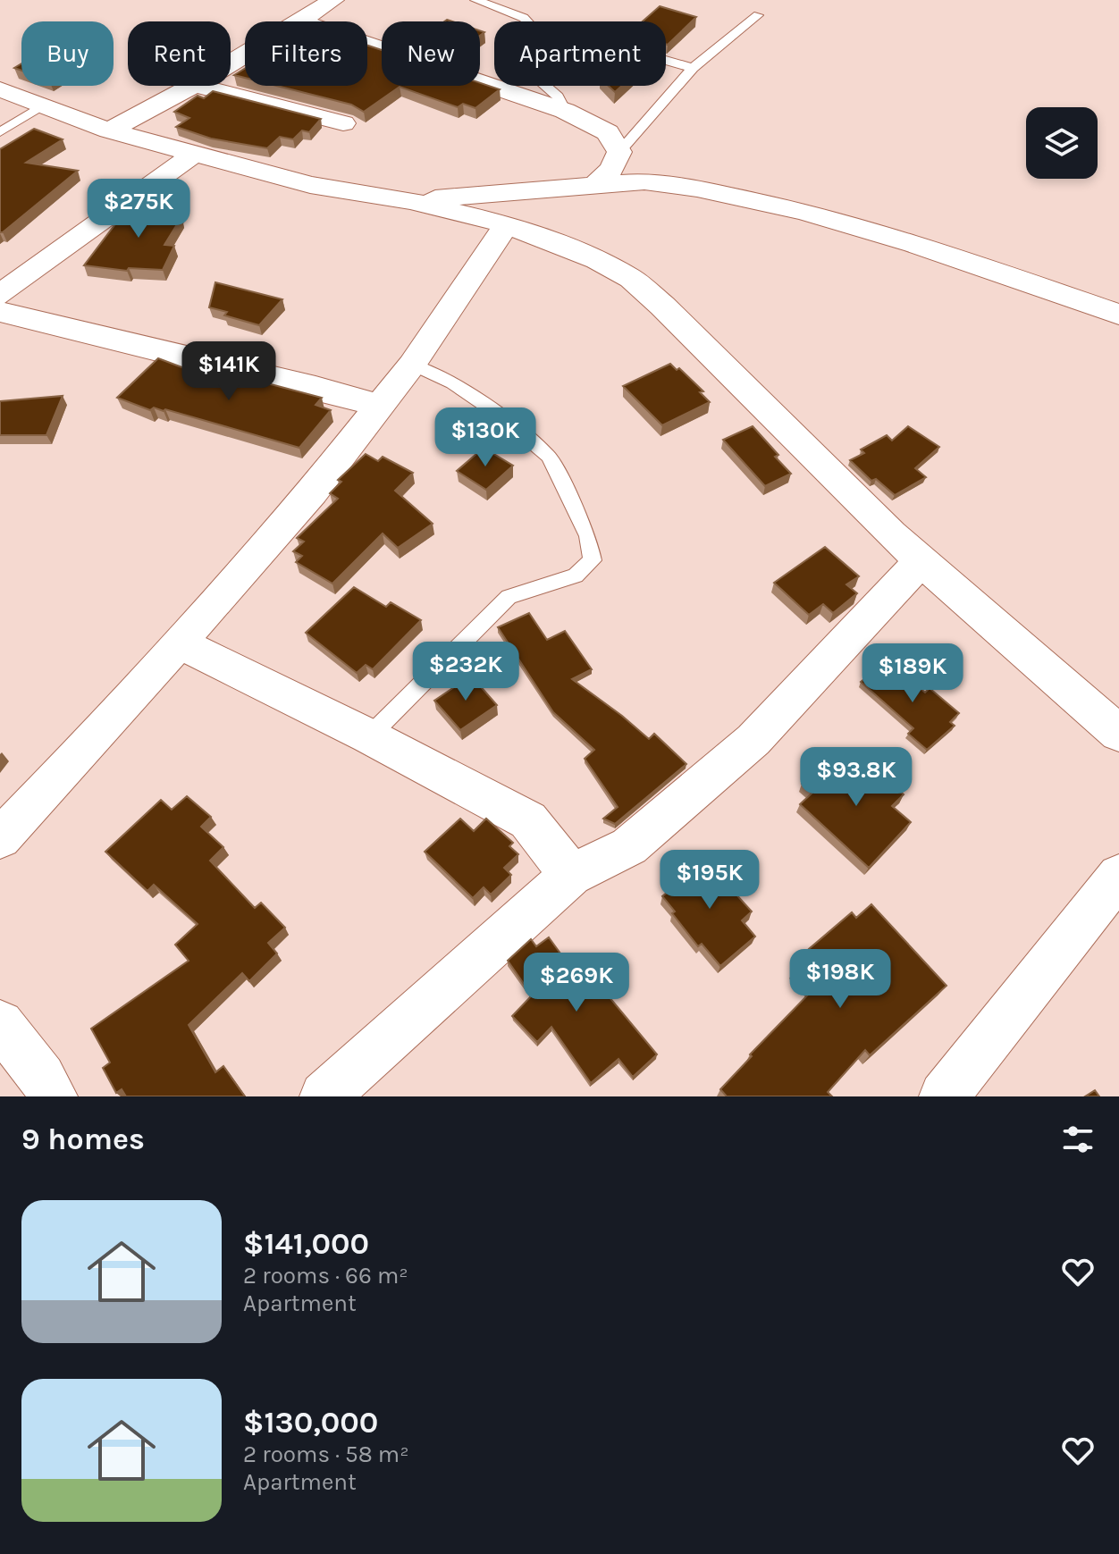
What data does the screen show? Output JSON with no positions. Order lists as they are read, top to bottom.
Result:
{
  "page": {
    "chip": [
      "Buy",
      "Rent",
      "Filters",
      "New",
      "Apartment"
    ],
    "price": [
      "$275K",
      "$141K",
      "$130K",
      "$232K",
      "$189K",
      "$93.8K",
      "$195K",
      "$198K",
      "$269K"
    ],
    "heading": "9 homes",
    "list": [
      {
        "name": "$141,000",
        "note": "2 rooms · 66 m² · Apartment"
      },
      {
        "name": "$130,000",
        "note": "2 rooms · 58 m² · Apartment"
      }
    ]
  }
}
